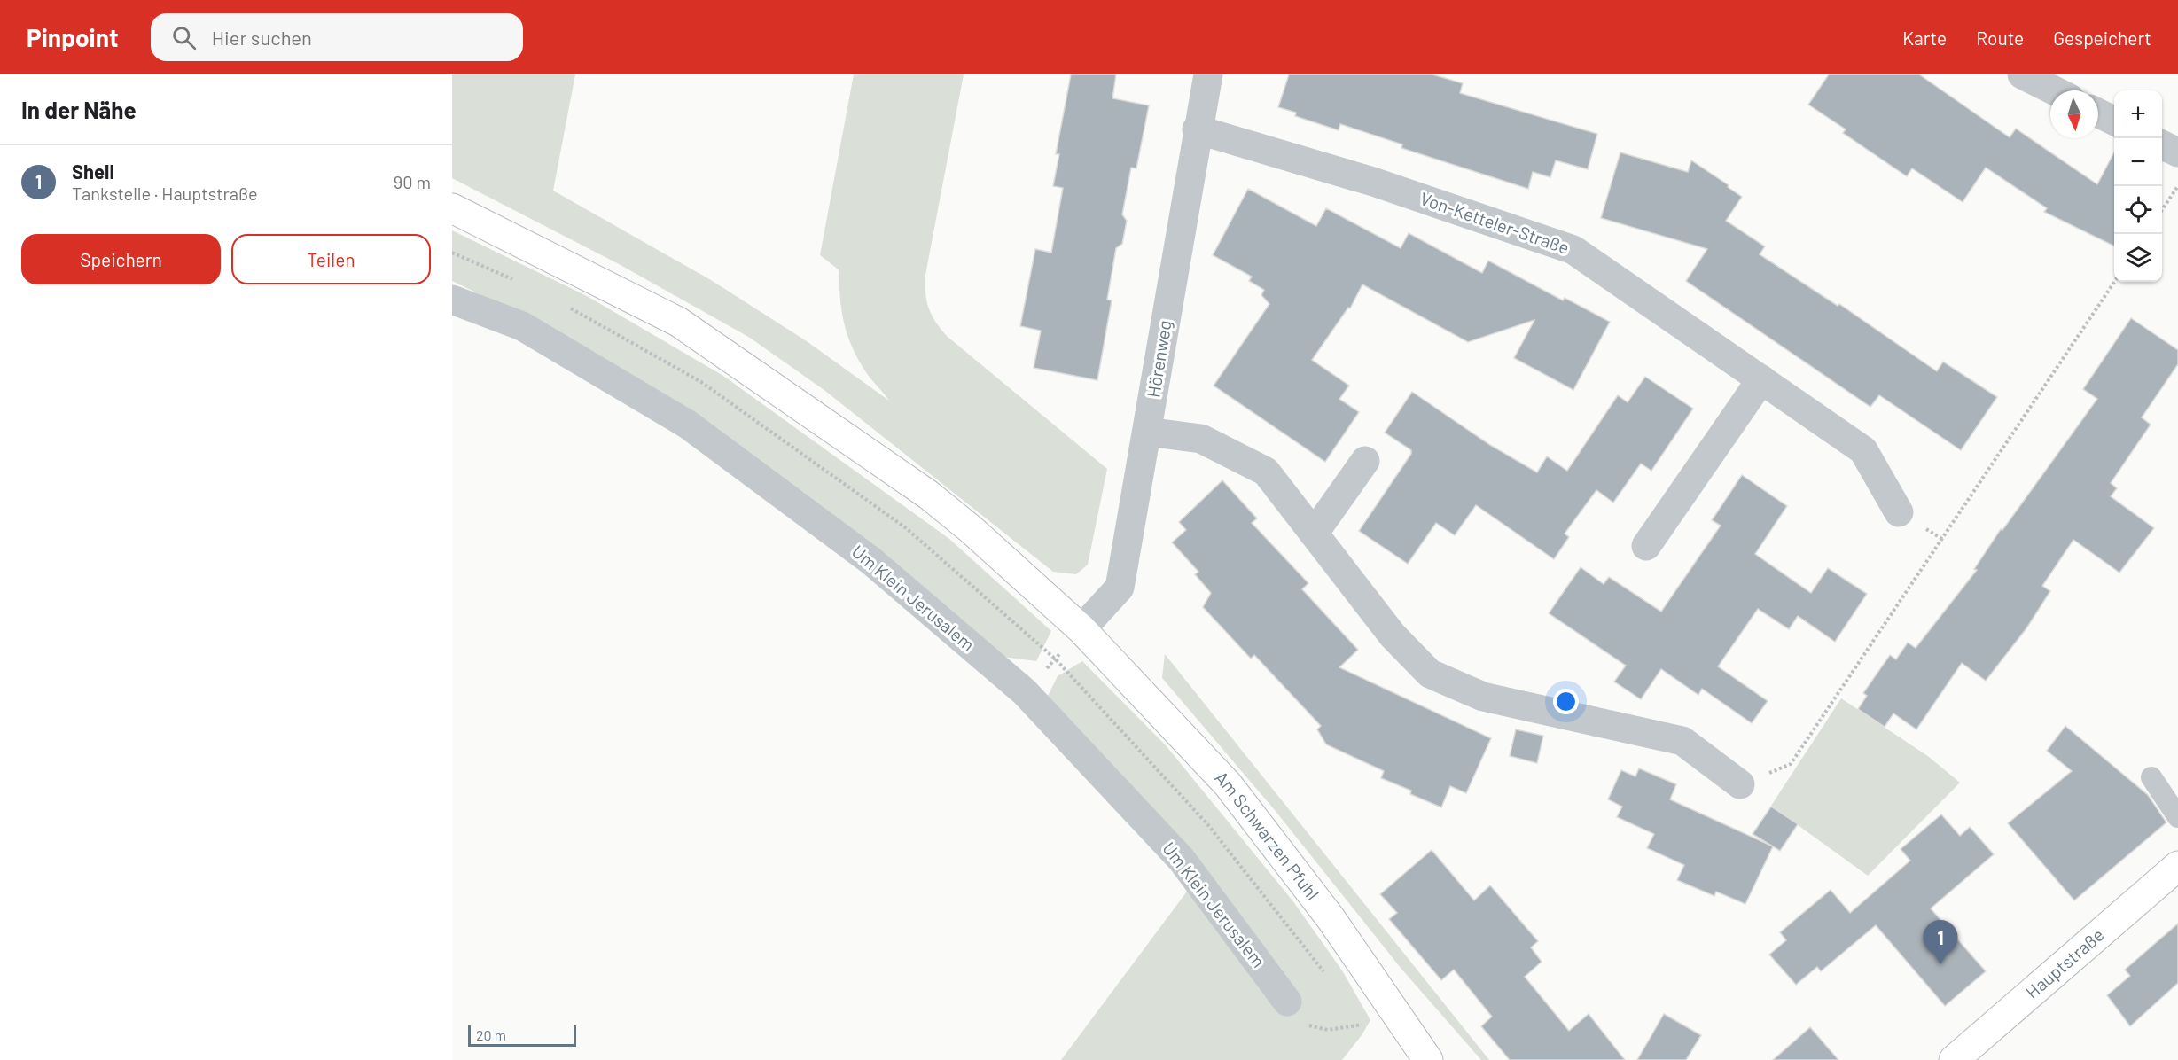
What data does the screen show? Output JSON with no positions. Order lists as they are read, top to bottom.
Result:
{
  "streets": {
    "main road": ["Am Schwarzen Pfuhl", "Hauptstraße"],
    "street": ["Von-Ketteler-Straße", "Hörenweg", "Um Klein Jerusalem"]
  },
  "crossings": [
    ["Von-Ketteler-Straße", "Hörenweg"],
    ["Hörenweg", "Am Schwarzen Pfuhl"]
  ],
  "scale_bar": "20 m",
  "north": "bottom",
  "page": {
    "header": "Pinpoint",
    "search": "Hier suchen",
    "nav": ["Karte", "Route", "Gespeichert"],
    "heading": "In der Nähe",
    "map_buttons": ["+", "−"],
    "list": [
      {
        "mark": "1",
        "name": "Shell",
        "note": "Tankstelle · Hauptstraße",
        "value": "90 m"
      }
    ],
    "buttons": ["Speichern", "Teilen"],
    "pins": "1",
    "scale": "20 m"
  }
}
